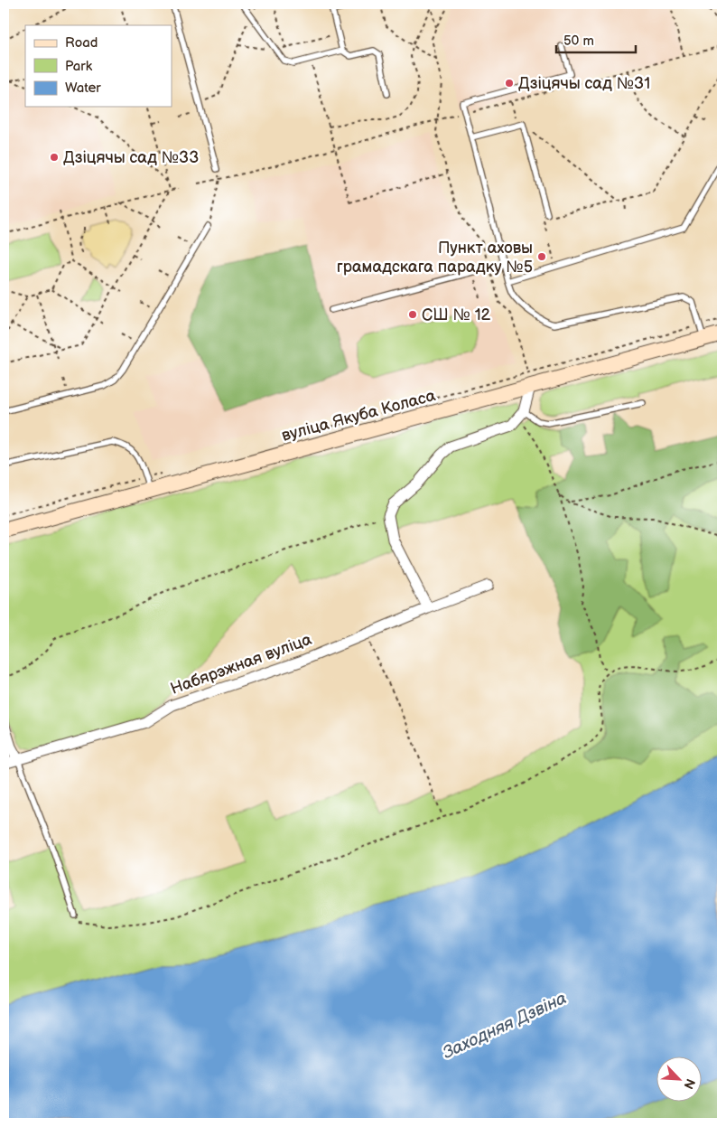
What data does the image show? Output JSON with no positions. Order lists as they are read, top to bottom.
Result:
{
  "streets": {
    "street": ["вуліца Якуба Коласа", "Набярэжная вуліца"]
  },
  "water": ["Заходняя Дзвіна"],
  "places": [
    "Дзіцячы сад №31",
    "Дзіцячы сад №33",
    "Пункт аховы грамадскага парадку №5",
    "СШ № 12"
  ],
  "legend": ["Road", "Park", "Water"],
  "scale_bar": "50 m",
  "north": "bottom right"
}
